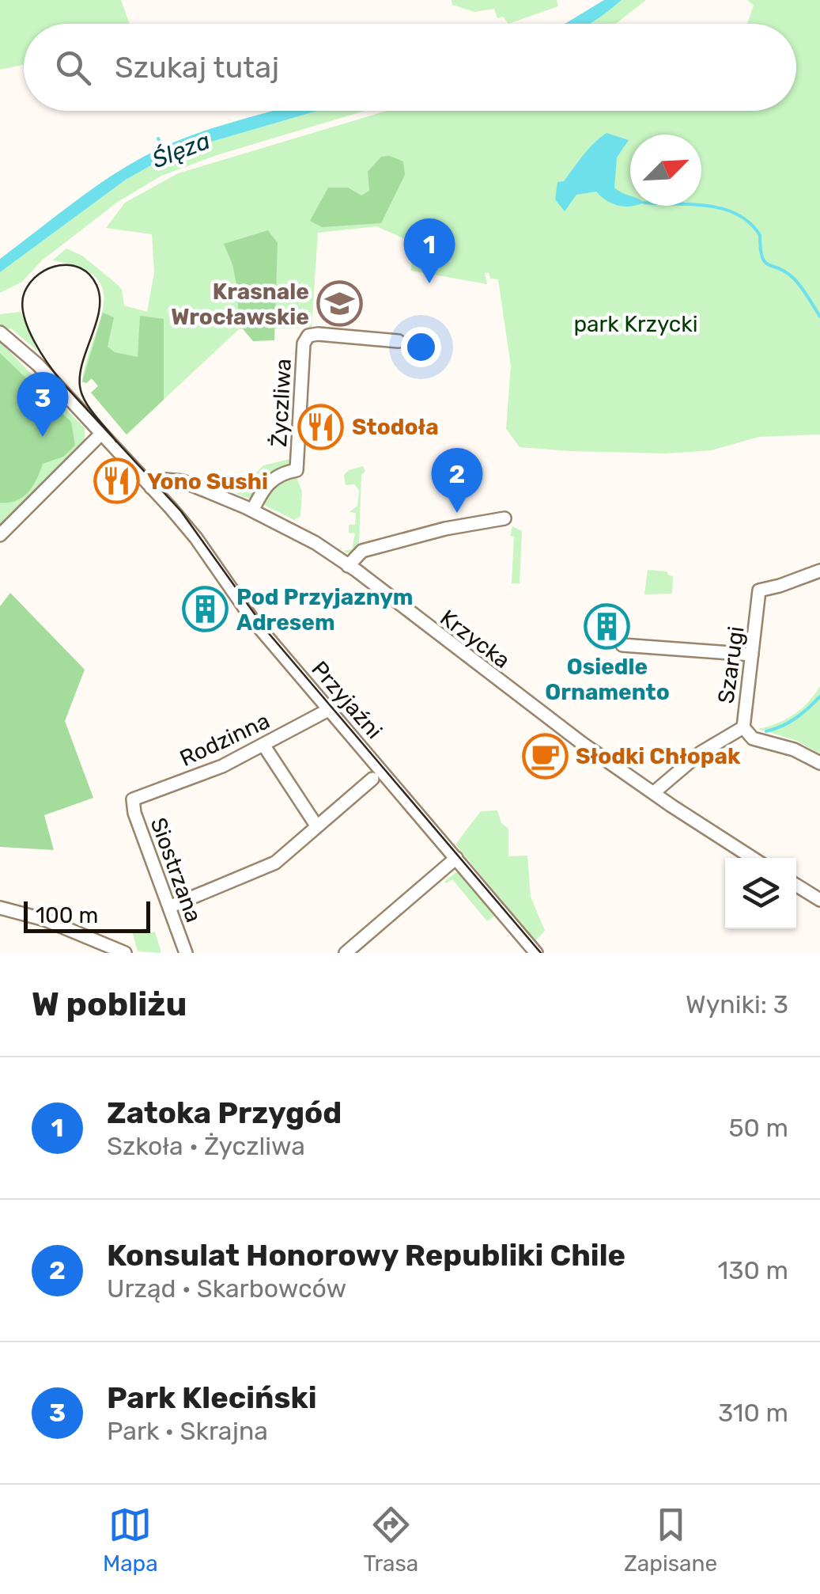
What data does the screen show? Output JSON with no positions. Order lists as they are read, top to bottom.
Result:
{
  "streets": {
    "street": [
      "Życzliwa",
      "Krzycka",
      "Szarugi",
      "Przyjaźni",
      "Rodzinna",
      "Siostrzana"
    ]
  },
  "crossings": [
    ["Życzliwa", "Krzycka"],
    ["Krzycka", "Szarugi"],
    ["Krzycka", "Przyjaźni"],
    ["Przyjaźni", "Rodzinna"],
    ["Rodzinna", "Siostrzana"]
  ],
  "water": ["Ślęza"],
  "parks": ["park Krzycki"],
  "places": {
    "school or university": ["Krasnale Wrocławskie"],
    "restaurant": ["Stodoła", "Yono Sushi"],
    "building": ["Pod Przyjaznym Adresem", "Osiedle Ornamento"],
    "cafe": ["Słodki Chłopak"]
  },
  "scale_bar": "100 m",
  "north": "top right",
  "page": {
    "search": "Szukaj tutaj",
    "pins": ["1", "3", "2"],
    "scale": "100 m",
    "heading": ["W pobliżu", "Wyniki: 3"],
    "list": [
      {
        "mark": "1",
        "name": "Zatoka Przygód",
        "note": "Szkoła · Życzliwa",
        "value": "50 m"
      },
      {
        "mark": "2",
        "name": "Konsulat Honorowy Republiki Chile",
        "note": "Urząd · Skarbowców",
        "value": "130 m"
      },
      {
        "mark": "3",
        "name": "Park Kleciński",
        "note": "Park · Skrajna",
        "value": "310 m"
      }
    ],
    "nav": ["Mapa", "Trasa", "Zapisane"]
  }
}
